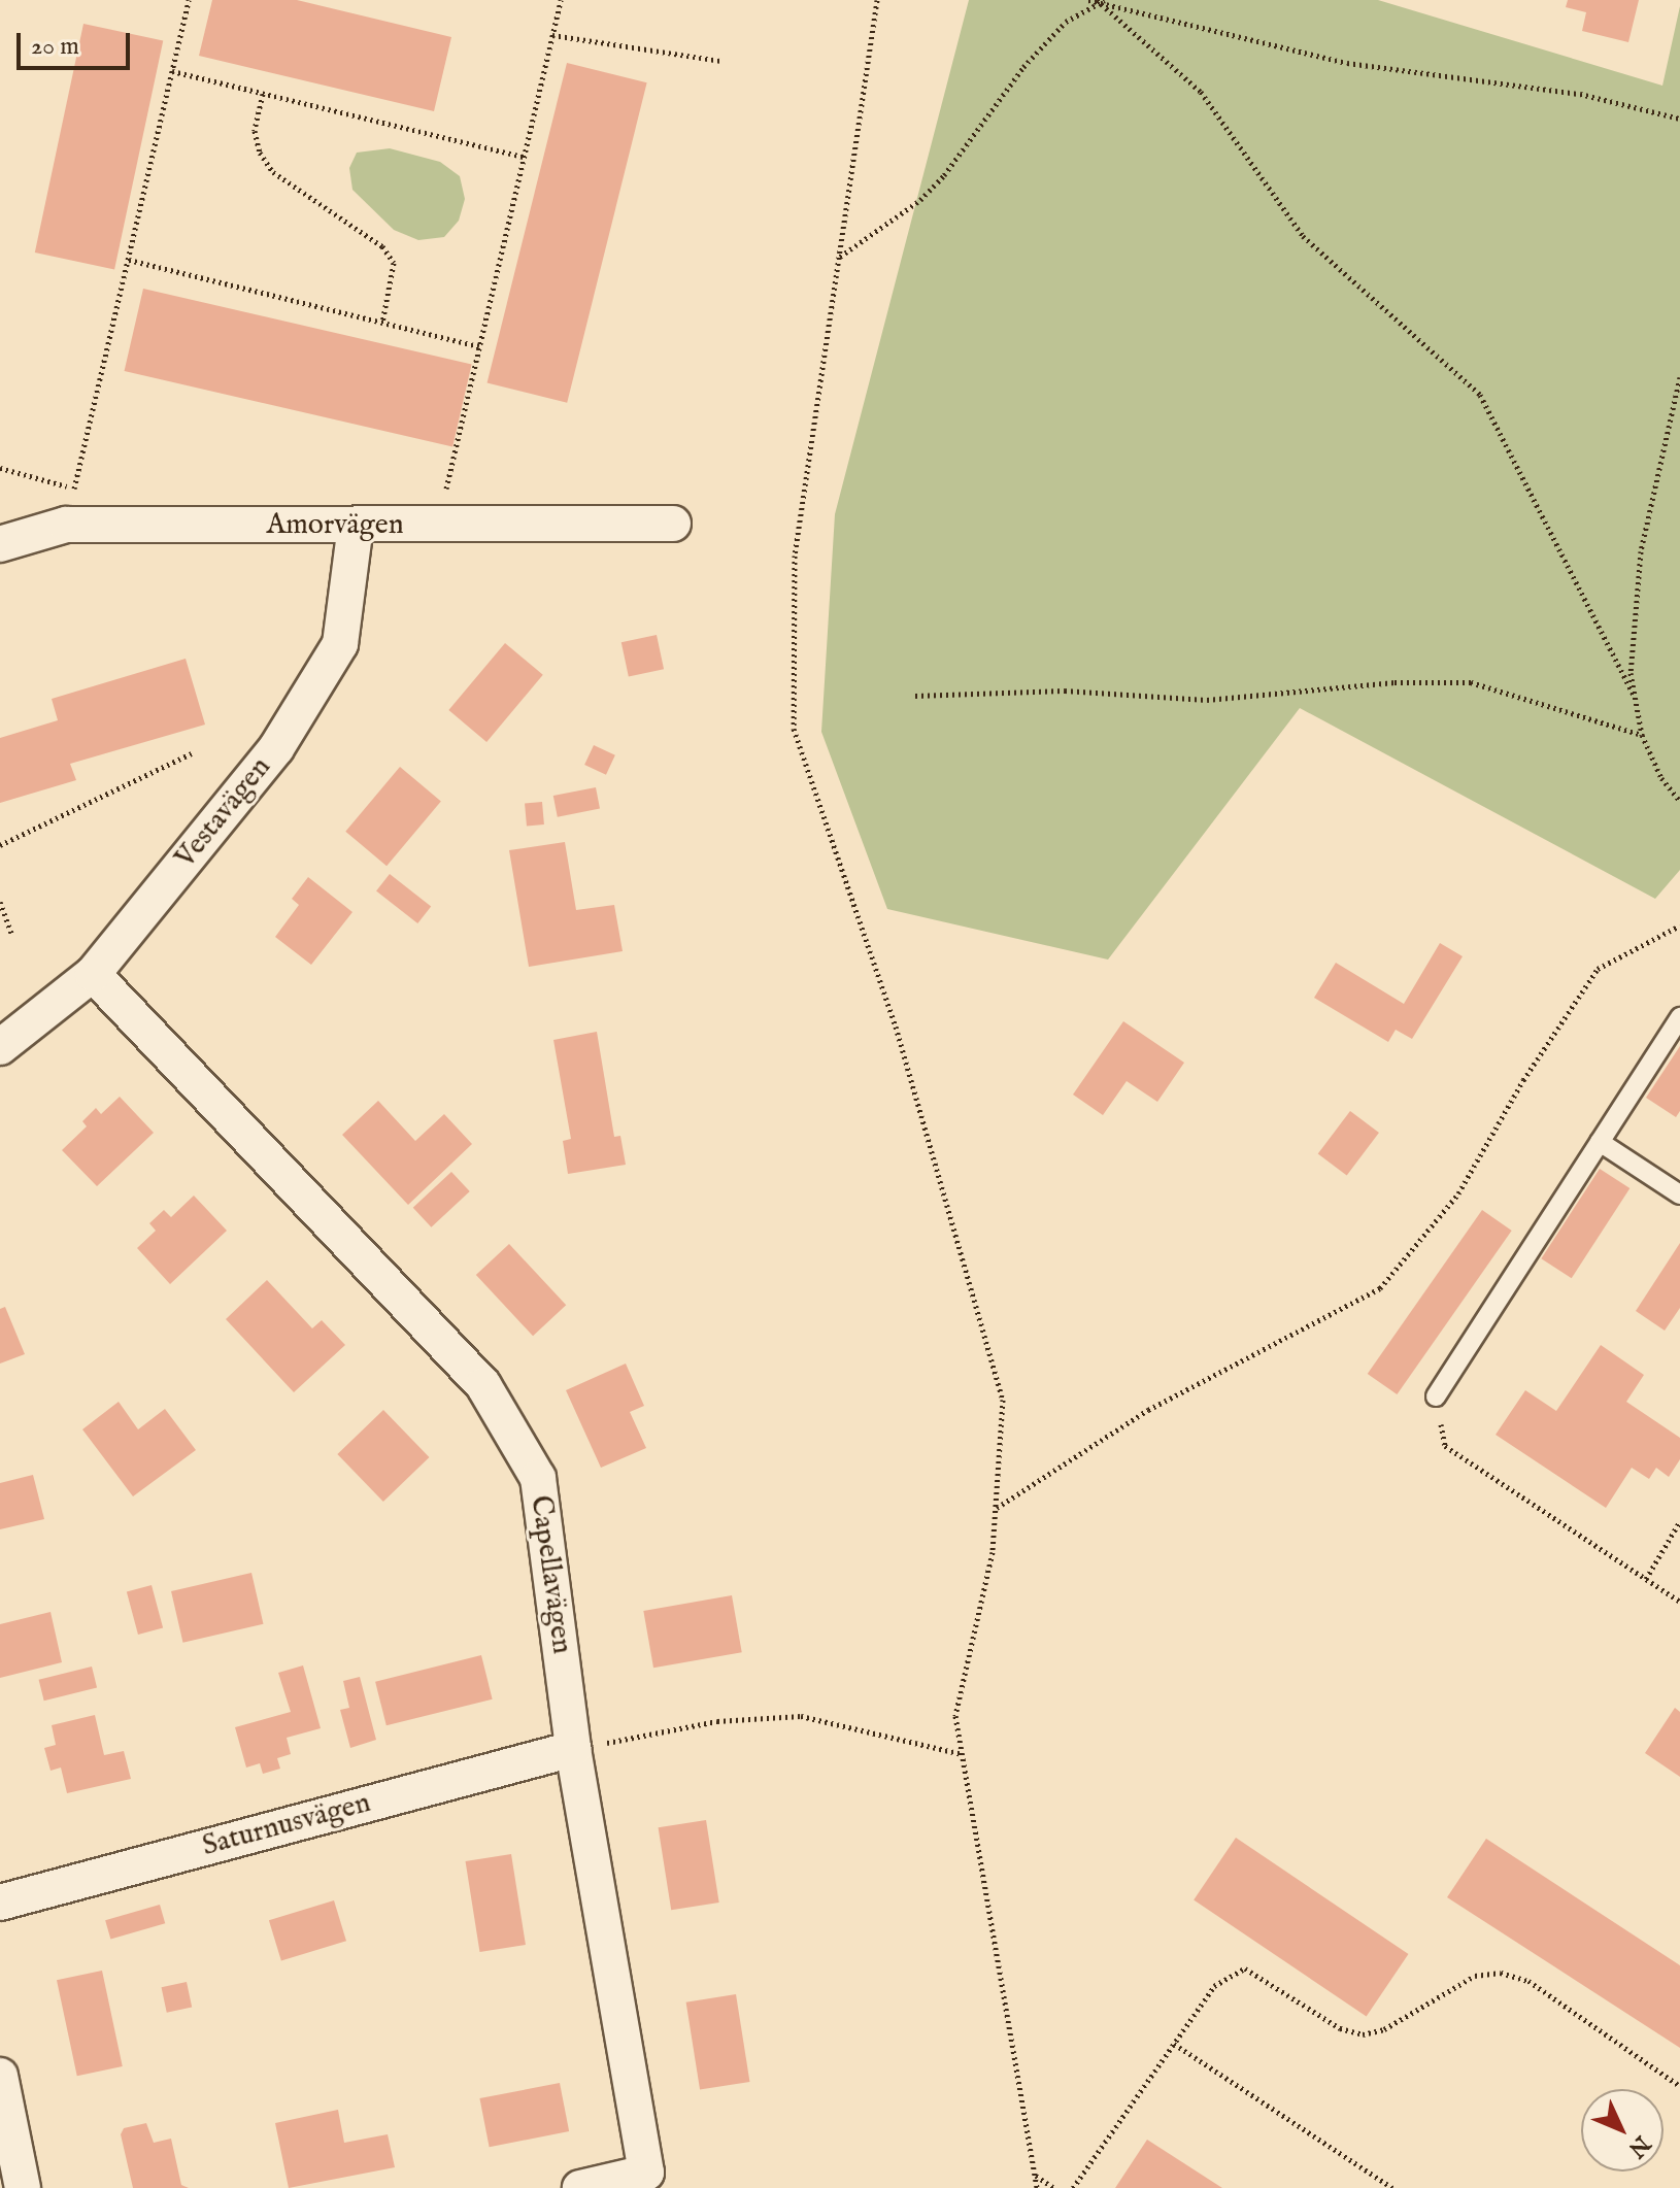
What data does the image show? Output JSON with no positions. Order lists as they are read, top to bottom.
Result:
{
  "streets": {
    "street": [
      "Amorvägen",
      "Vestavägen",
      "Capellavägen",
      "Saturnusvägen"
    ]
  },
  "crossings": [
    ["Amorvägen", "Vestavägen"],
    ["Vestavägen", "Capellavägen"],
    ["Capellavägen", "Saturnusvägen"]
  ],
  "scale_bar": "20 m",
  "north": "bottom right"
}
